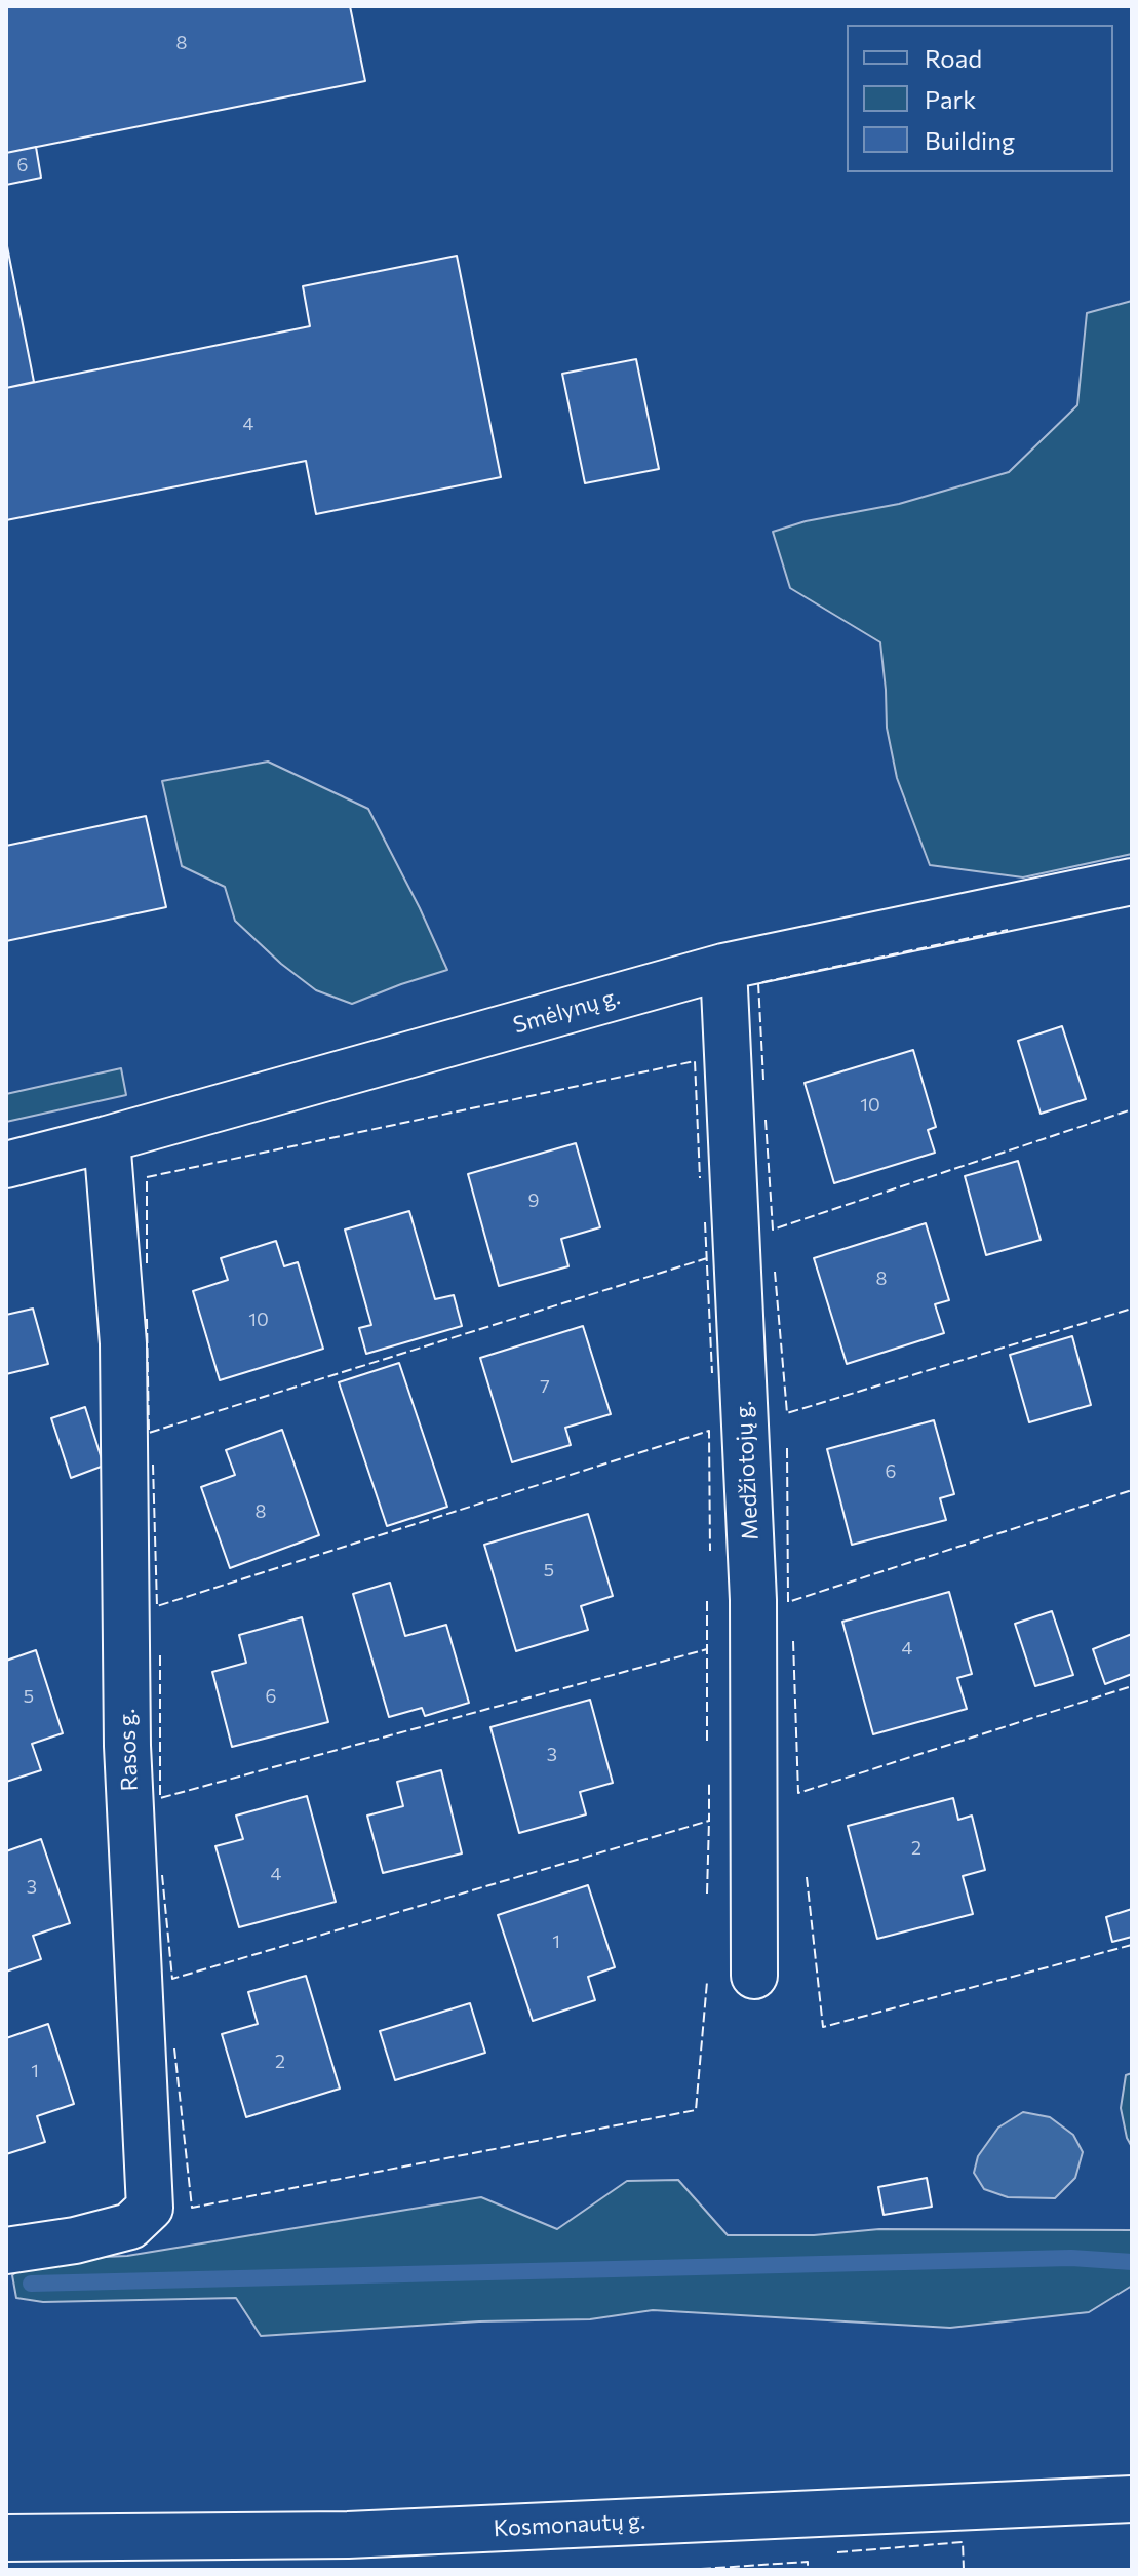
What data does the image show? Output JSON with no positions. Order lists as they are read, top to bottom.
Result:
{
  "streets": {
    "street": [
      "Smėlynų g.",
      "Medžiotojų g.",
      "Rasos g.",
      "Kosmonautų g."
    ]
  },
  "crossings": [
    ["Smėlynų g.", "Medžiotojų g."],
    ["Smėlynų g.", "Rasos g."]
  ],
  "house_numbers": [
    "8",
    "6",
    "4",
    "10",
    "9",
    "8",
    "10",
    "7",
    "6",
    "8",
    "5",
    "4",
    "5",
    "6",
    "3",
    "2",
    "4",
    "3",
    "1",
    "2",
    "1"
  ],
  "legend": ["Road", "Park", "Building"]
}
